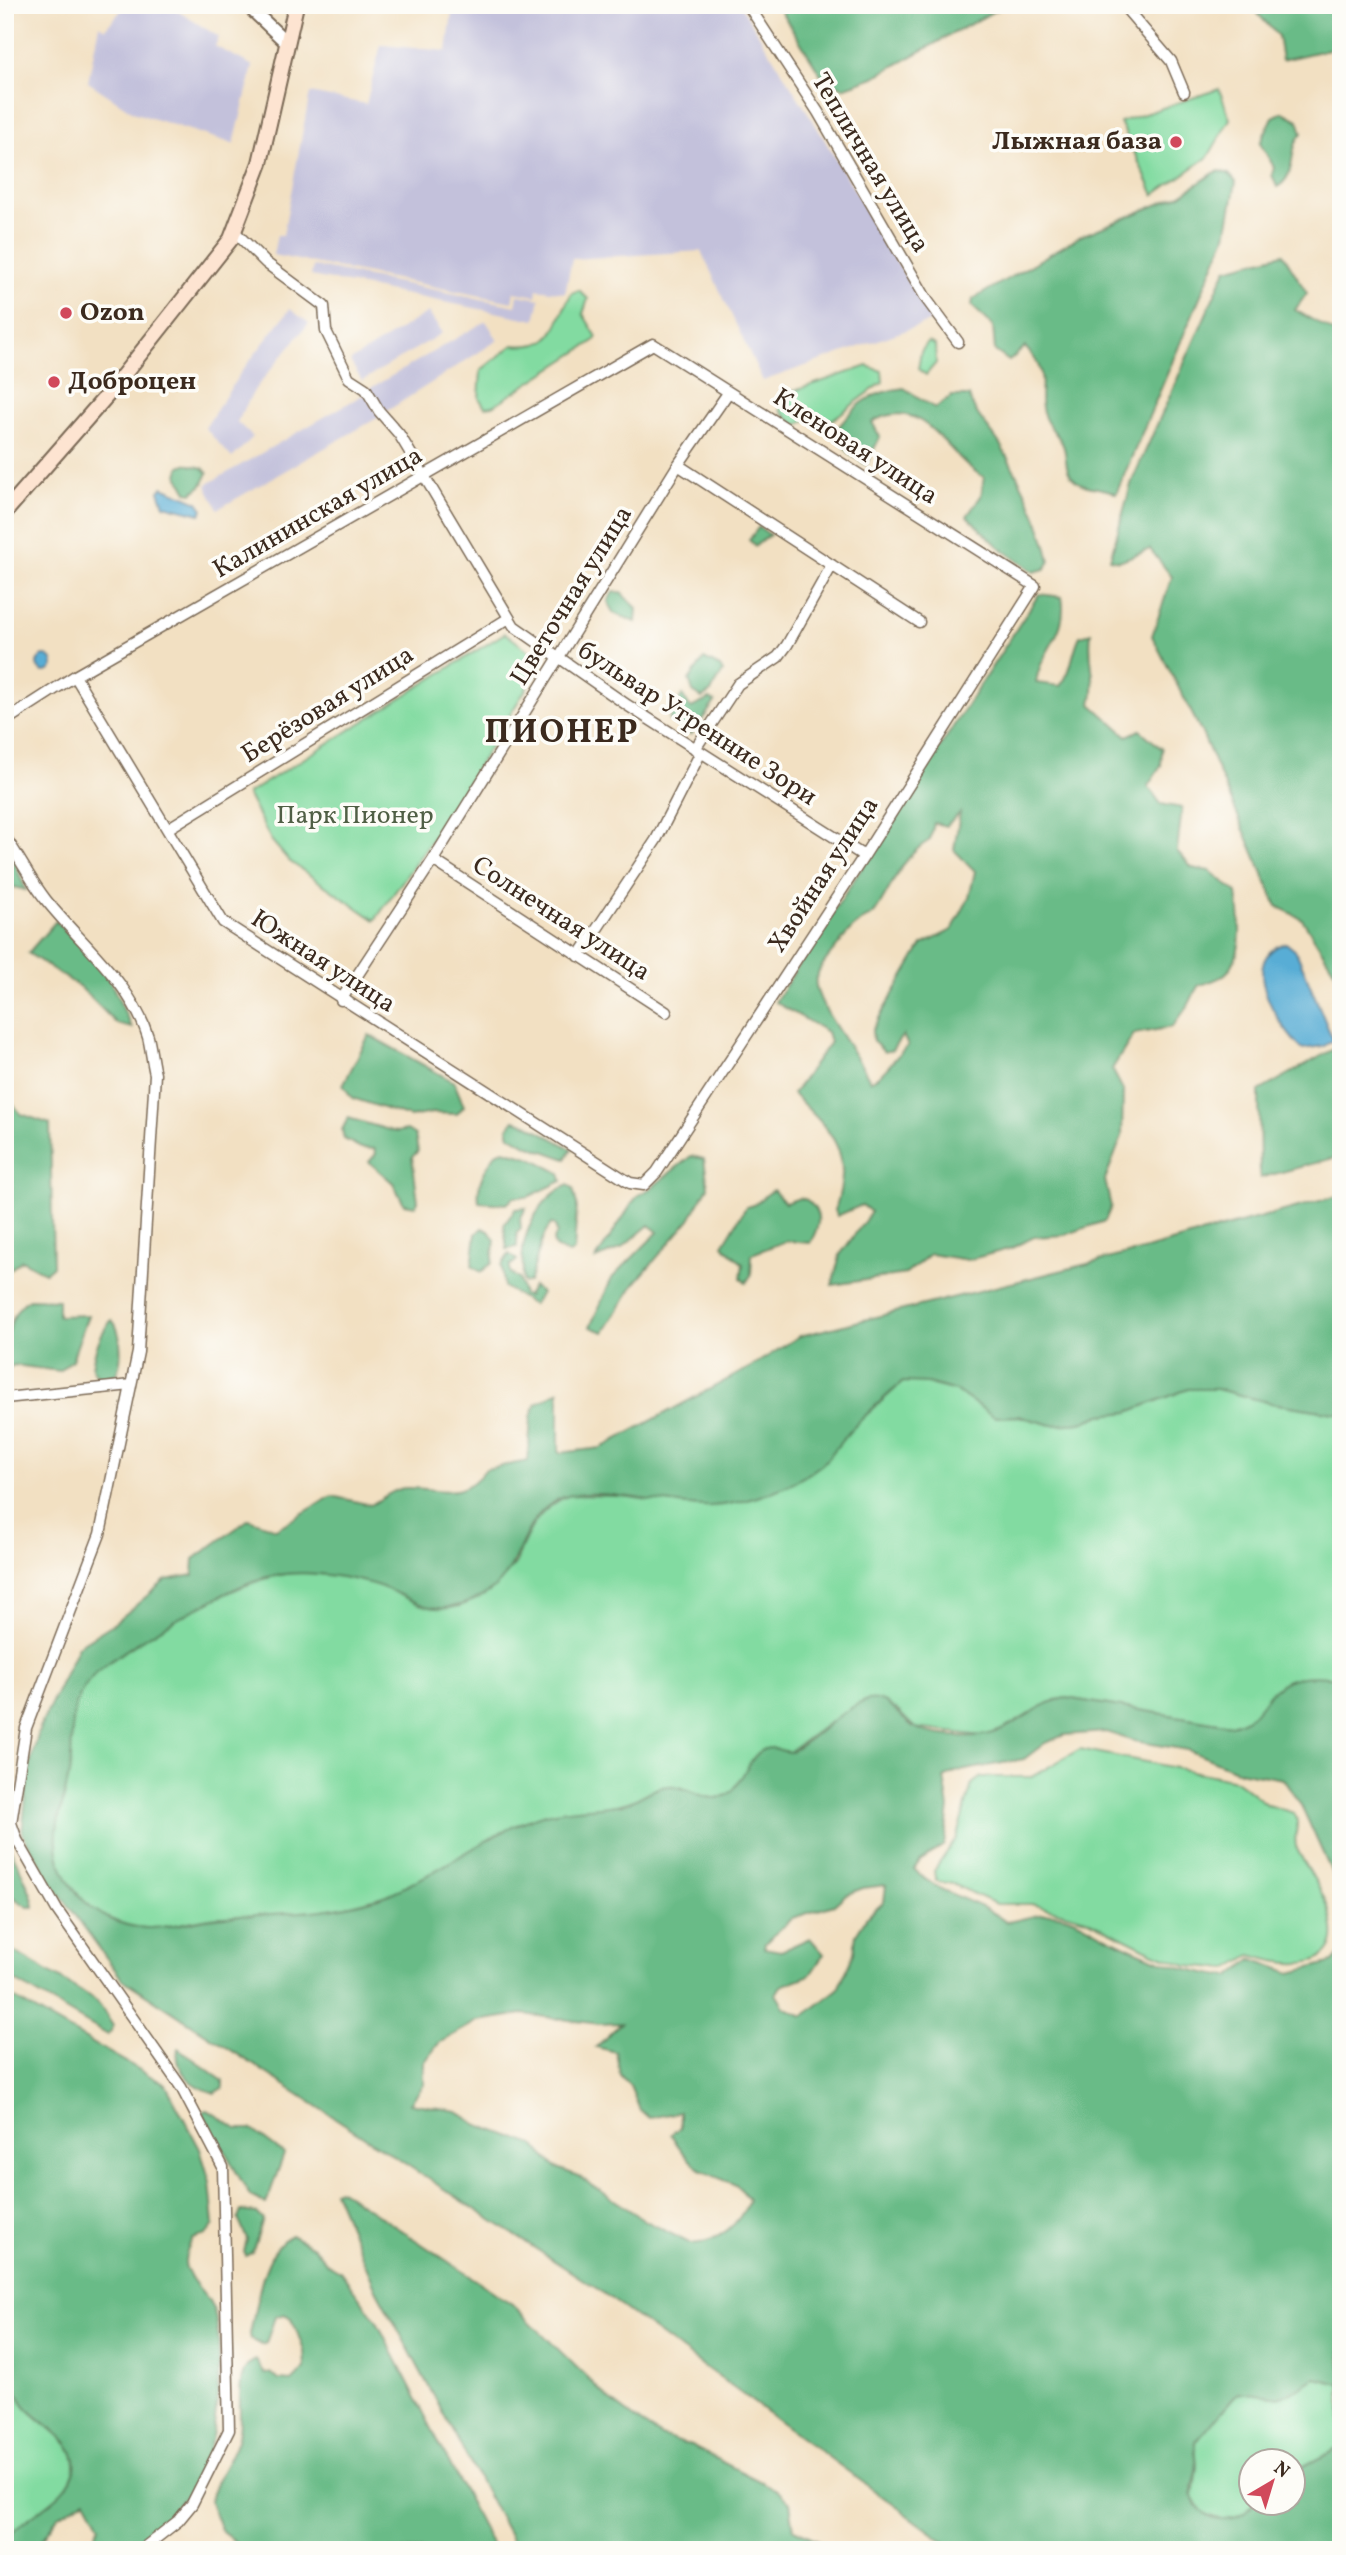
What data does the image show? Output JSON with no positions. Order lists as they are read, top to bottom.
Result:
{
  "streets": {
    "street": [
      "Тепличная улица",
      "Кленовая улица",
      "Калининская улица",
      "Цветочная улица",
      "Берёзовая улица",
      "бульвар Утренние Зори",
      "Хвойная улица",
      "Солнечная улица",
      "Южная улица"
    ]
  },
  "crossings": [
    ["Кленовая улица", "Калининская улица"],
    ["Кленовая улица", "Цветочная улица"],
    ["Кленовая улица", "Хвойная улица"],
    ["Калининская улица", "бульвар Утренние Зори"],
    ["Калининская улица", "Южная улица"],
    ["Цветочная улица", "бульвар Утренние Зори"],
    ["Цветочная улица", "Солнечная улица"],
    ["Цветочная улица", "Южная улица"],
    ["Берёзовая улица", "бульвар Утренние Зори"],
    ["Берёзовая улица", "Южная улица"],
    ["бульвар Утренние Зори", "Хвойная улица"],
    ["Хвойная улица", "Южная улица"]
  ],
  "districts": ["ПИОНЕР"],
  "parks": ["Парк Пионер"],
  "places": ["Лыжная база", "Ozon", "Доброцен"],
  "north": "top right"
}
